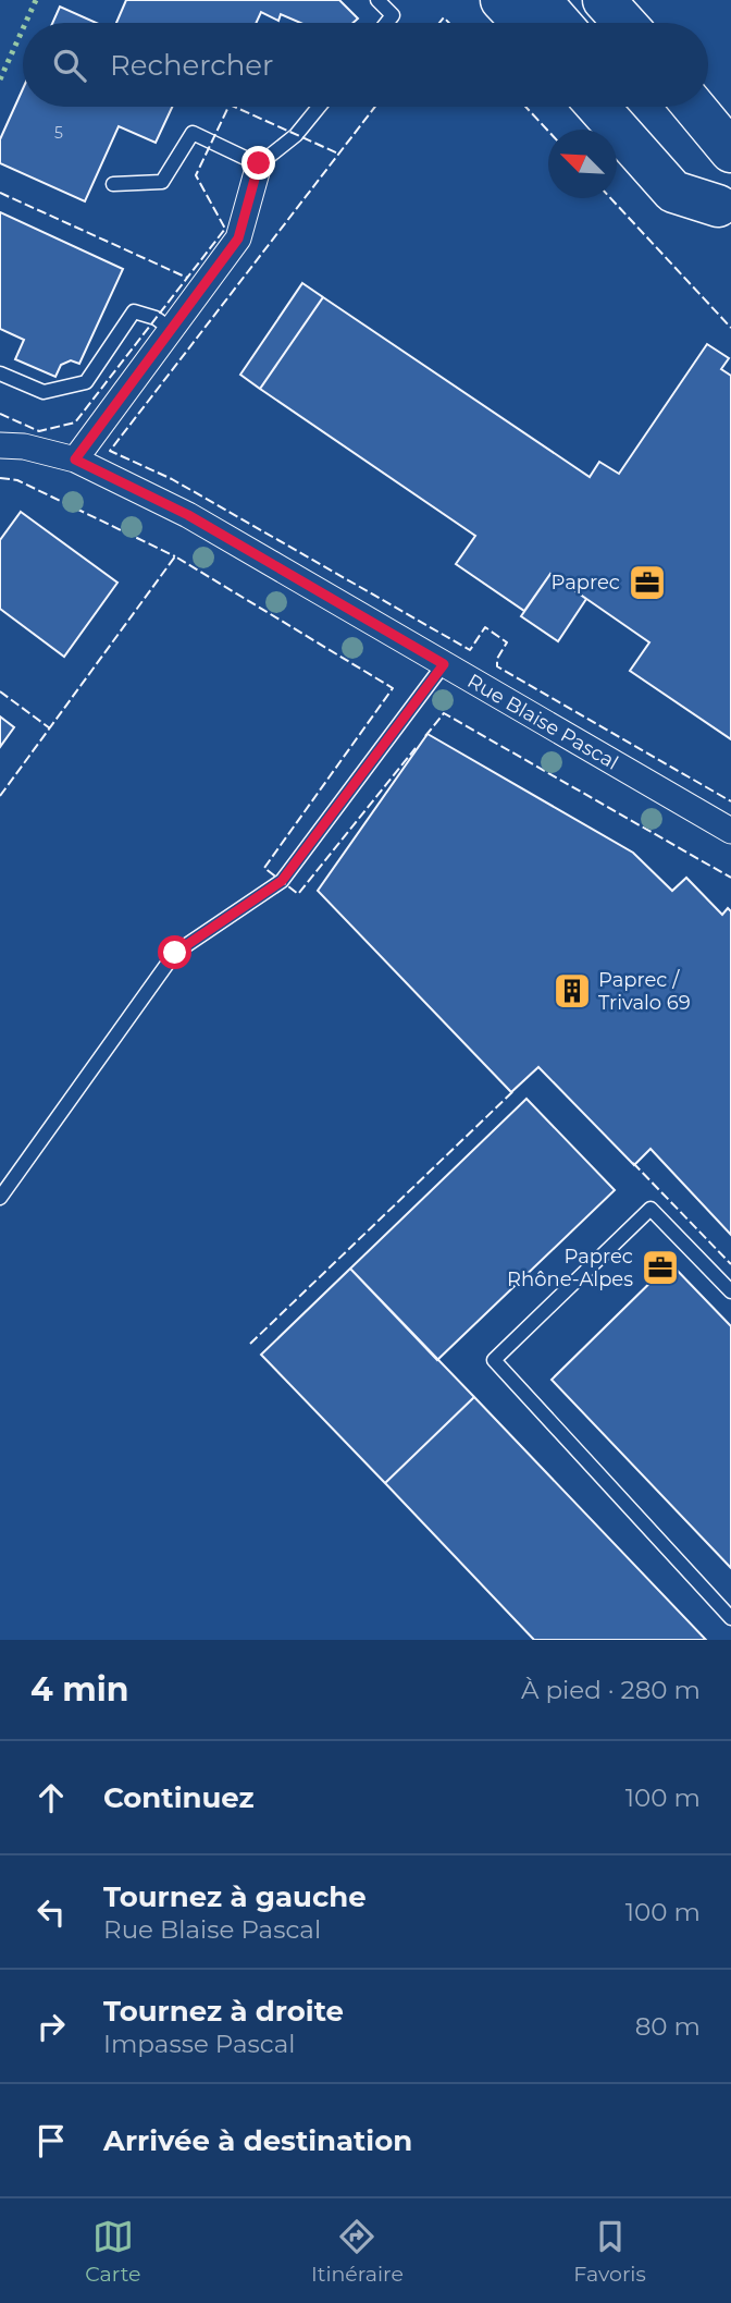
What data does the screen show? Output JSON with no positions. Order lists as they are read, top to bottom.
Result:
{
  "streets": {
    "street": ["Rue Blaise Pascal"]
  },
  "places": {
    "office": ["Paprec", "Paprec Rhône-Alpes"],
    "building": ["Paprec / Trivalo 69"]
  },
  "house_numbers": ["5"],
  "north": "top left",
  "page": {
    "search": "Rechercher",
    "heading": ["4 min", "À pied · 280 m"],
    "list": [
      ["Continuez", "100 m"],
      ["Tournez à gauche", "Rue Blaise Pascal", "100 m"],
      ["Tournez à droite", "Impasse Pascal", "80 m"],
      "Arrivée à destination"
    ],
    "nav": ["Carte", "Itinéraire", "Favoris"]
  }
}
